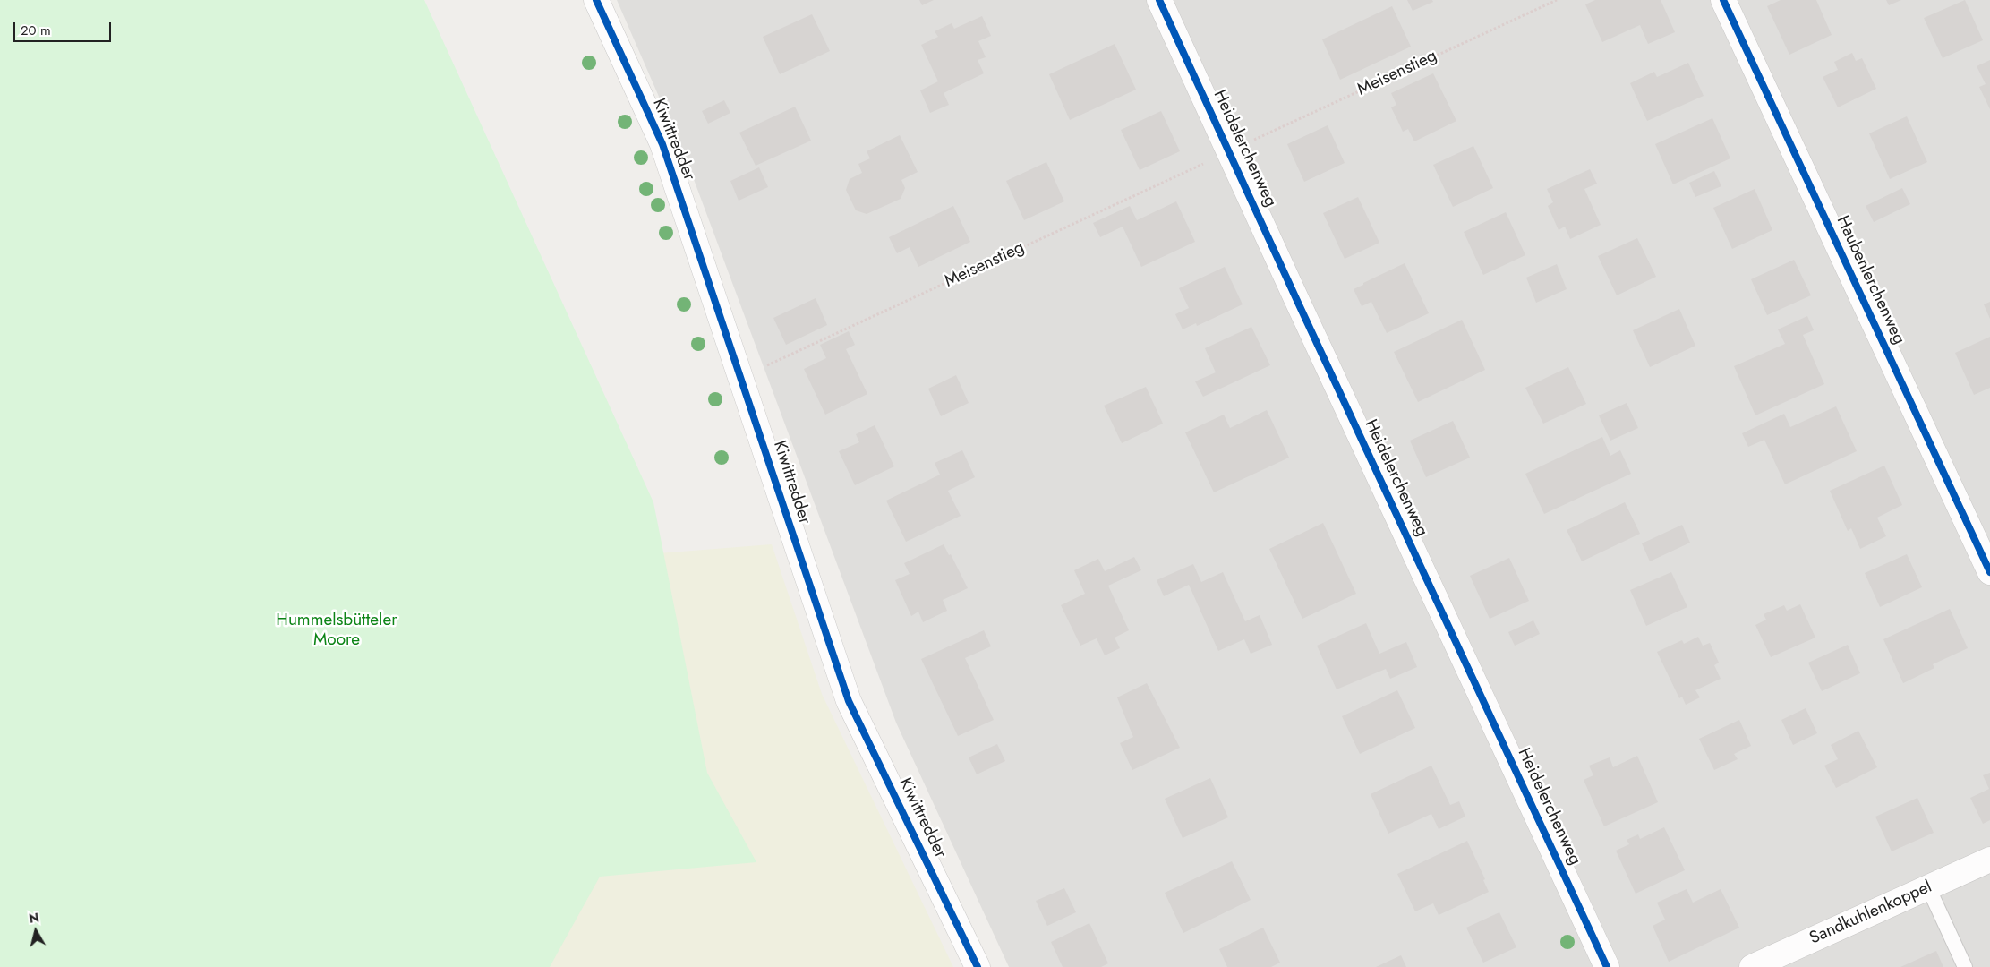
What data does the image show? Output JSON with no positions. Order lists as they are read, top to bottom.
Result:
{
  "streets": {
    "street": [
      "Kiwittredder",
      "Heidelerchenweg",
      "Haubenlerchenweg",
      "Sandkuhlenkoppel"
    ],
    "path": ["Meisenstieg"]
  },
  "parks": ["Hummelsbütteler Moore"],
  "scale_bar": "20 m",
  "north": "top"
}
